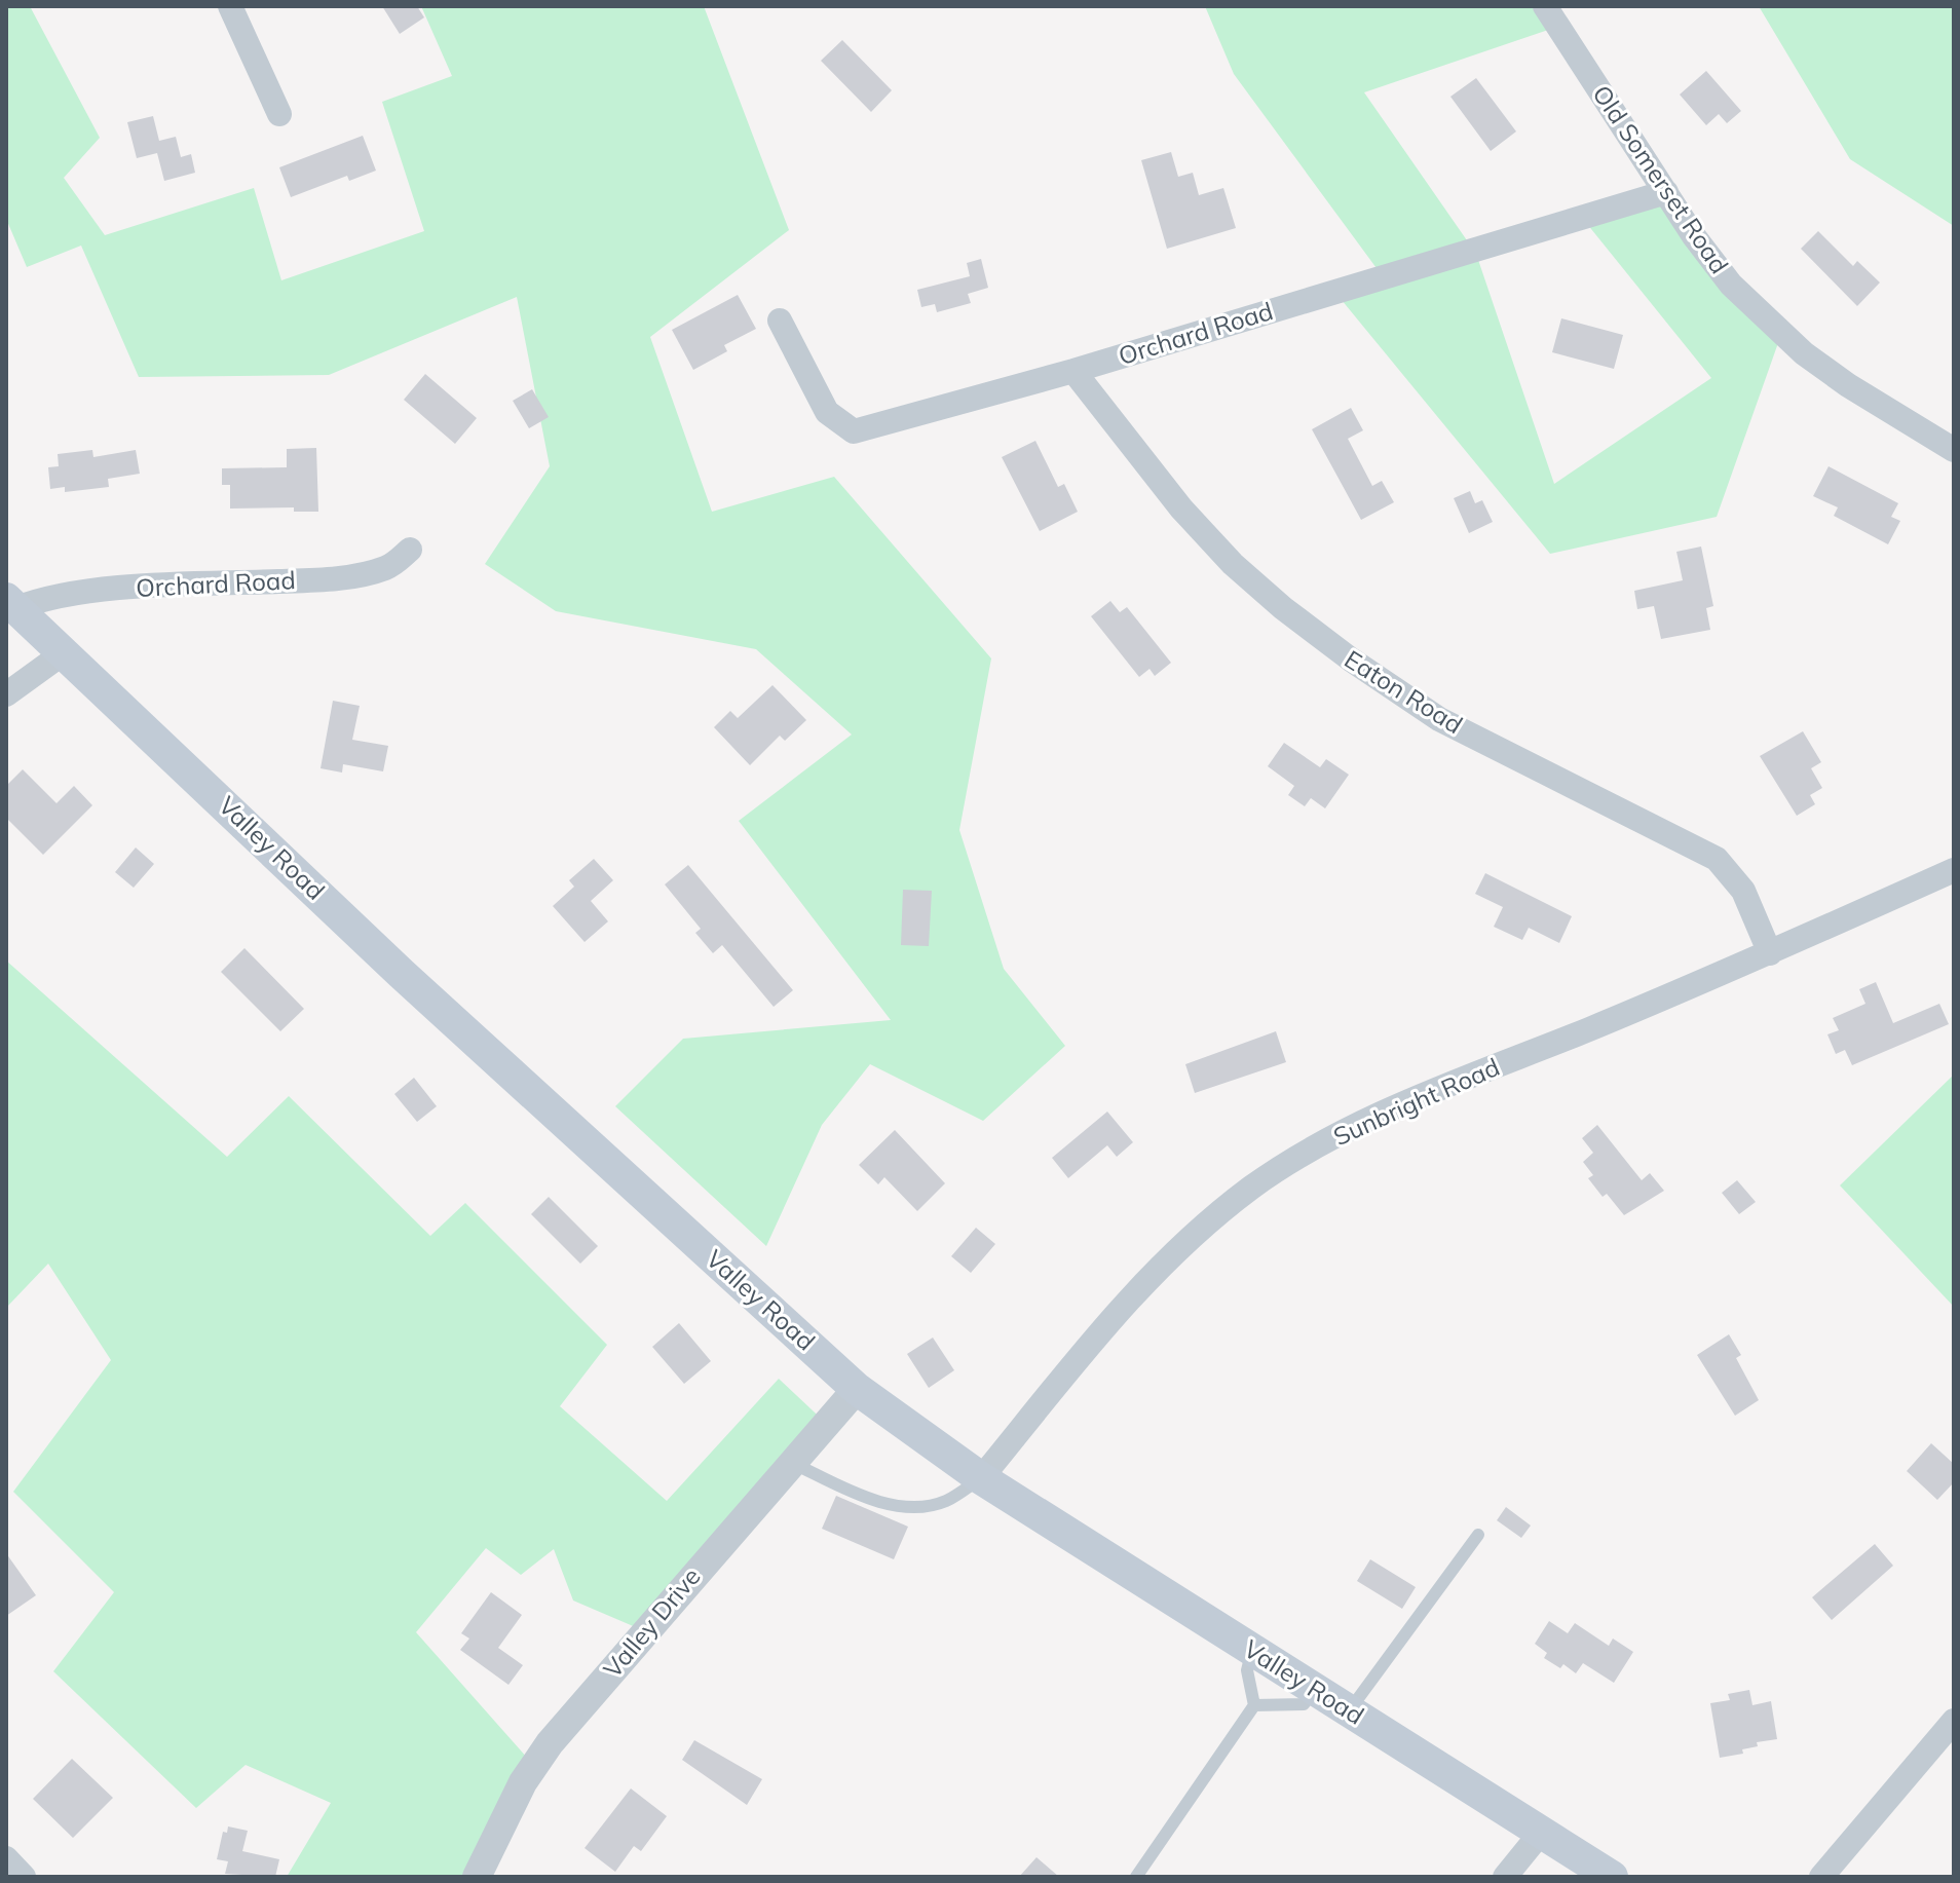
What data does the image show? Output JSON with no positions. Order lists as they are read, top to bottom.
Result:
{
  "streets": {
    "main road": ["Valley Road"],
    "street": [
      "Old Somerset Road",
      "Orchard Road",
      "Eaton Road",
      "Sunbright Road",
      "Valley Drive"
    ]
  },
  "crossings": [
    ["Old Somerset Road", "Orchard Road"],
    ["Orchard Road", "Eaton Road"],
    ["Orchard Road", "Valley Road"],
    ["Eaton Road", "Sunbright Road"],
    ["Valley Road", "Sunbright Road"],
    ["Valley Road", "Valley Drive"]
  ]
}
